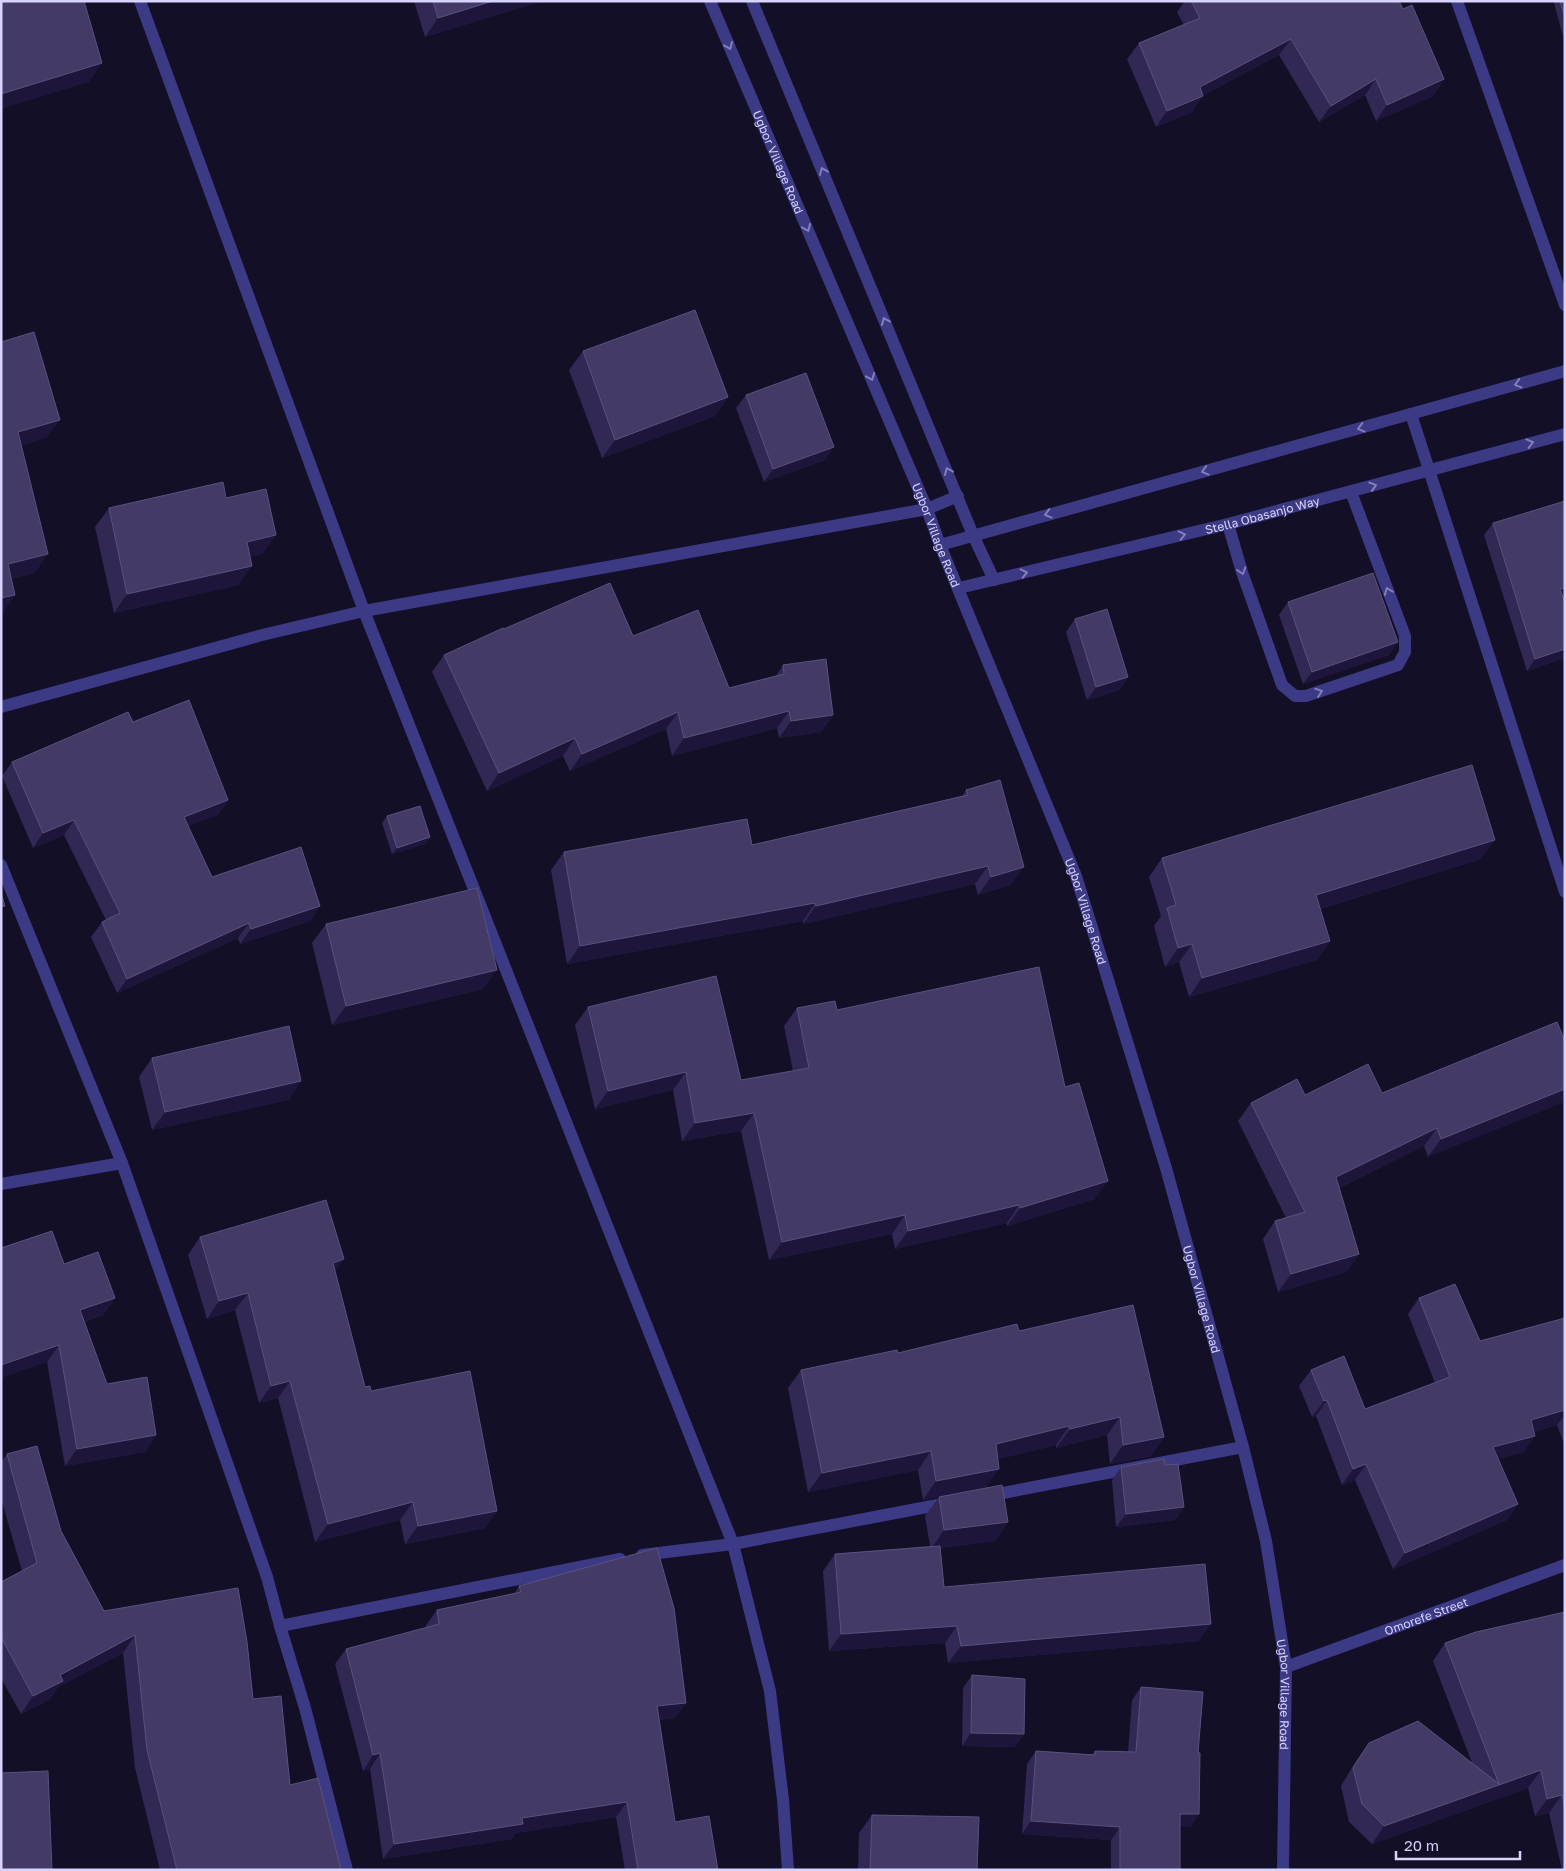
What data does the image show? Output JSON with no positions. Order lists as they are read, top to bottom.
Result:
{
  "streets": {
    "street": ["Ugbor Village Road", "Stella Obasanjo Way", "Omorefe Street"]
  },
  "crossings": [
    ["Ugbor Village Road", "Stella Obasanjo Way"],
    ["Ugbor Village Road", "Omorefe Street"]
  ],
  "scale_bar": "20 m"
}
